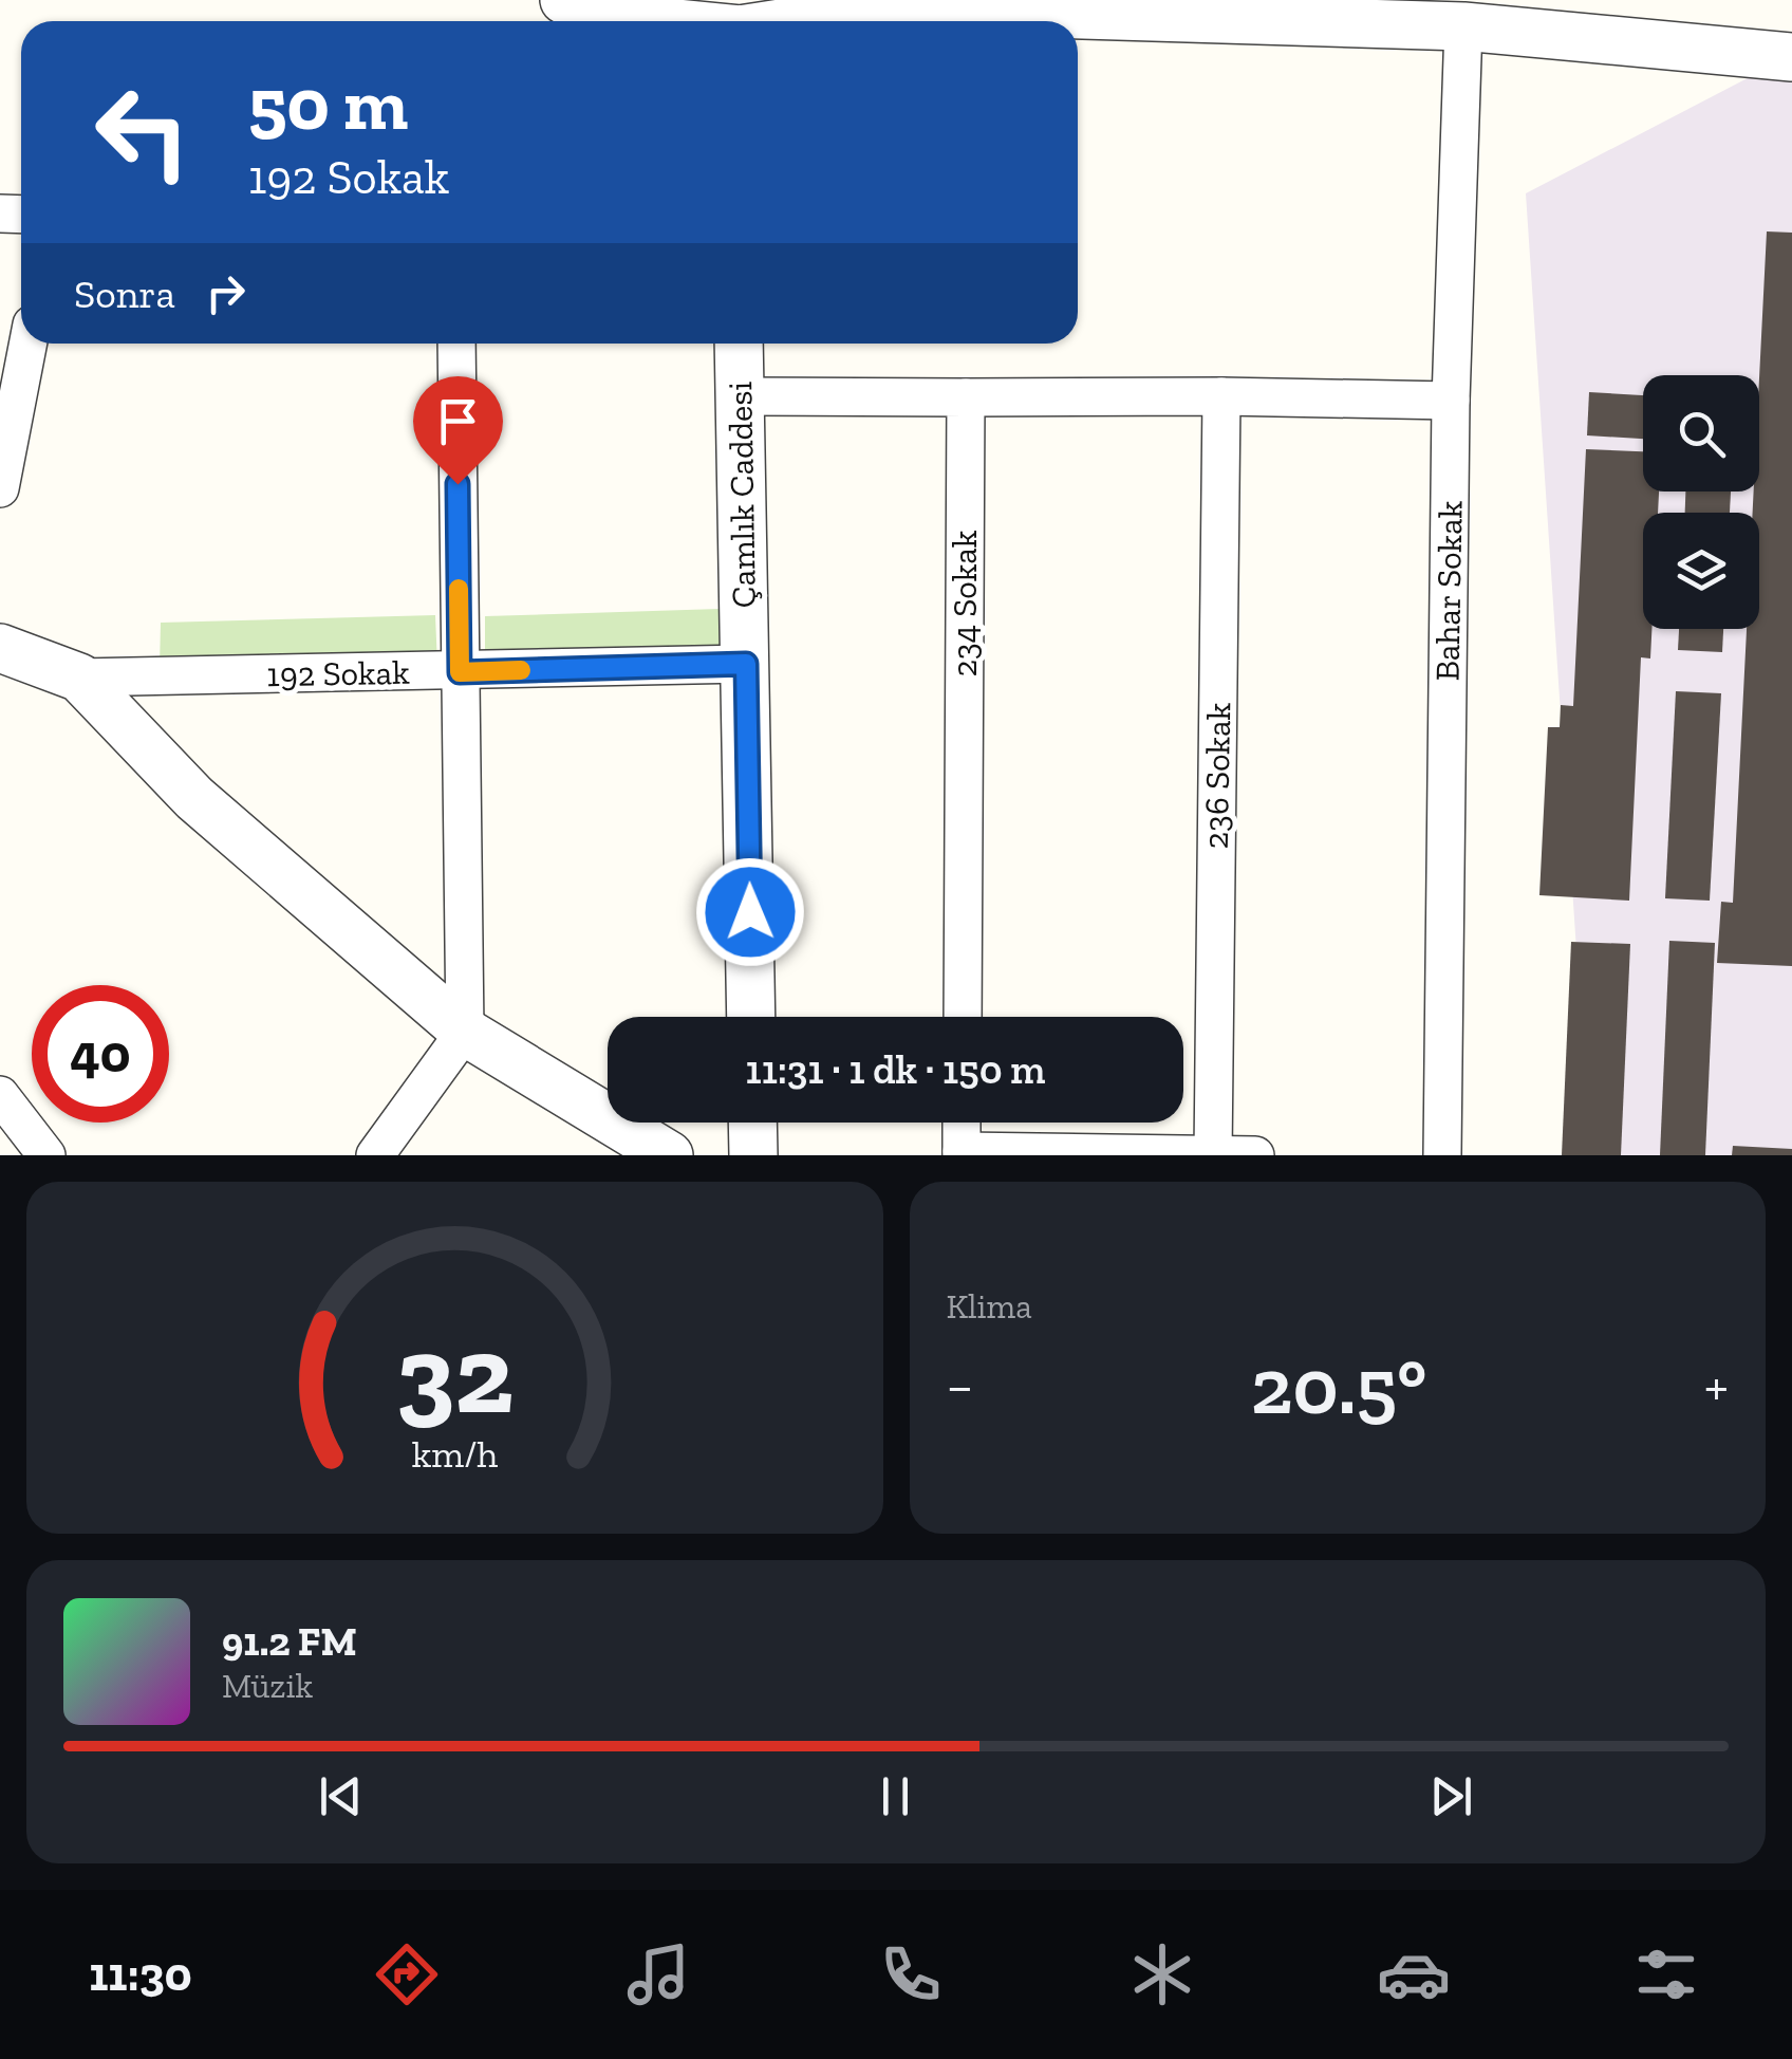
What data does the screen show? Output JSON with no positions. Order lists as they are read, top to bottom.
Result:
{
  "streets": {
    "street": [
      "Çamlık Caddesi",
      "Bahar Sokak",
      "234 Sokak",
      "192 Sokak",
      "236 Sokak"
    ]
  },
  "crossings": [
    ["Çamlık Caddesi", "192 Sokak"]
  ],
  "page": {
    "turn": ["50 m", "192 Sokak"],
    "then": "Sonra",
    "limit": "40",
    "trip": "11:31 · 1 dk · 150 m",
    "tile": "Klima",
    "heat": ["−", "20.5°", "+"],
    "song": ["91.2 FM", "Müzik"],
    "tabs": "11:30",
    "gauge": ["32", "km/h"]
  }
}
